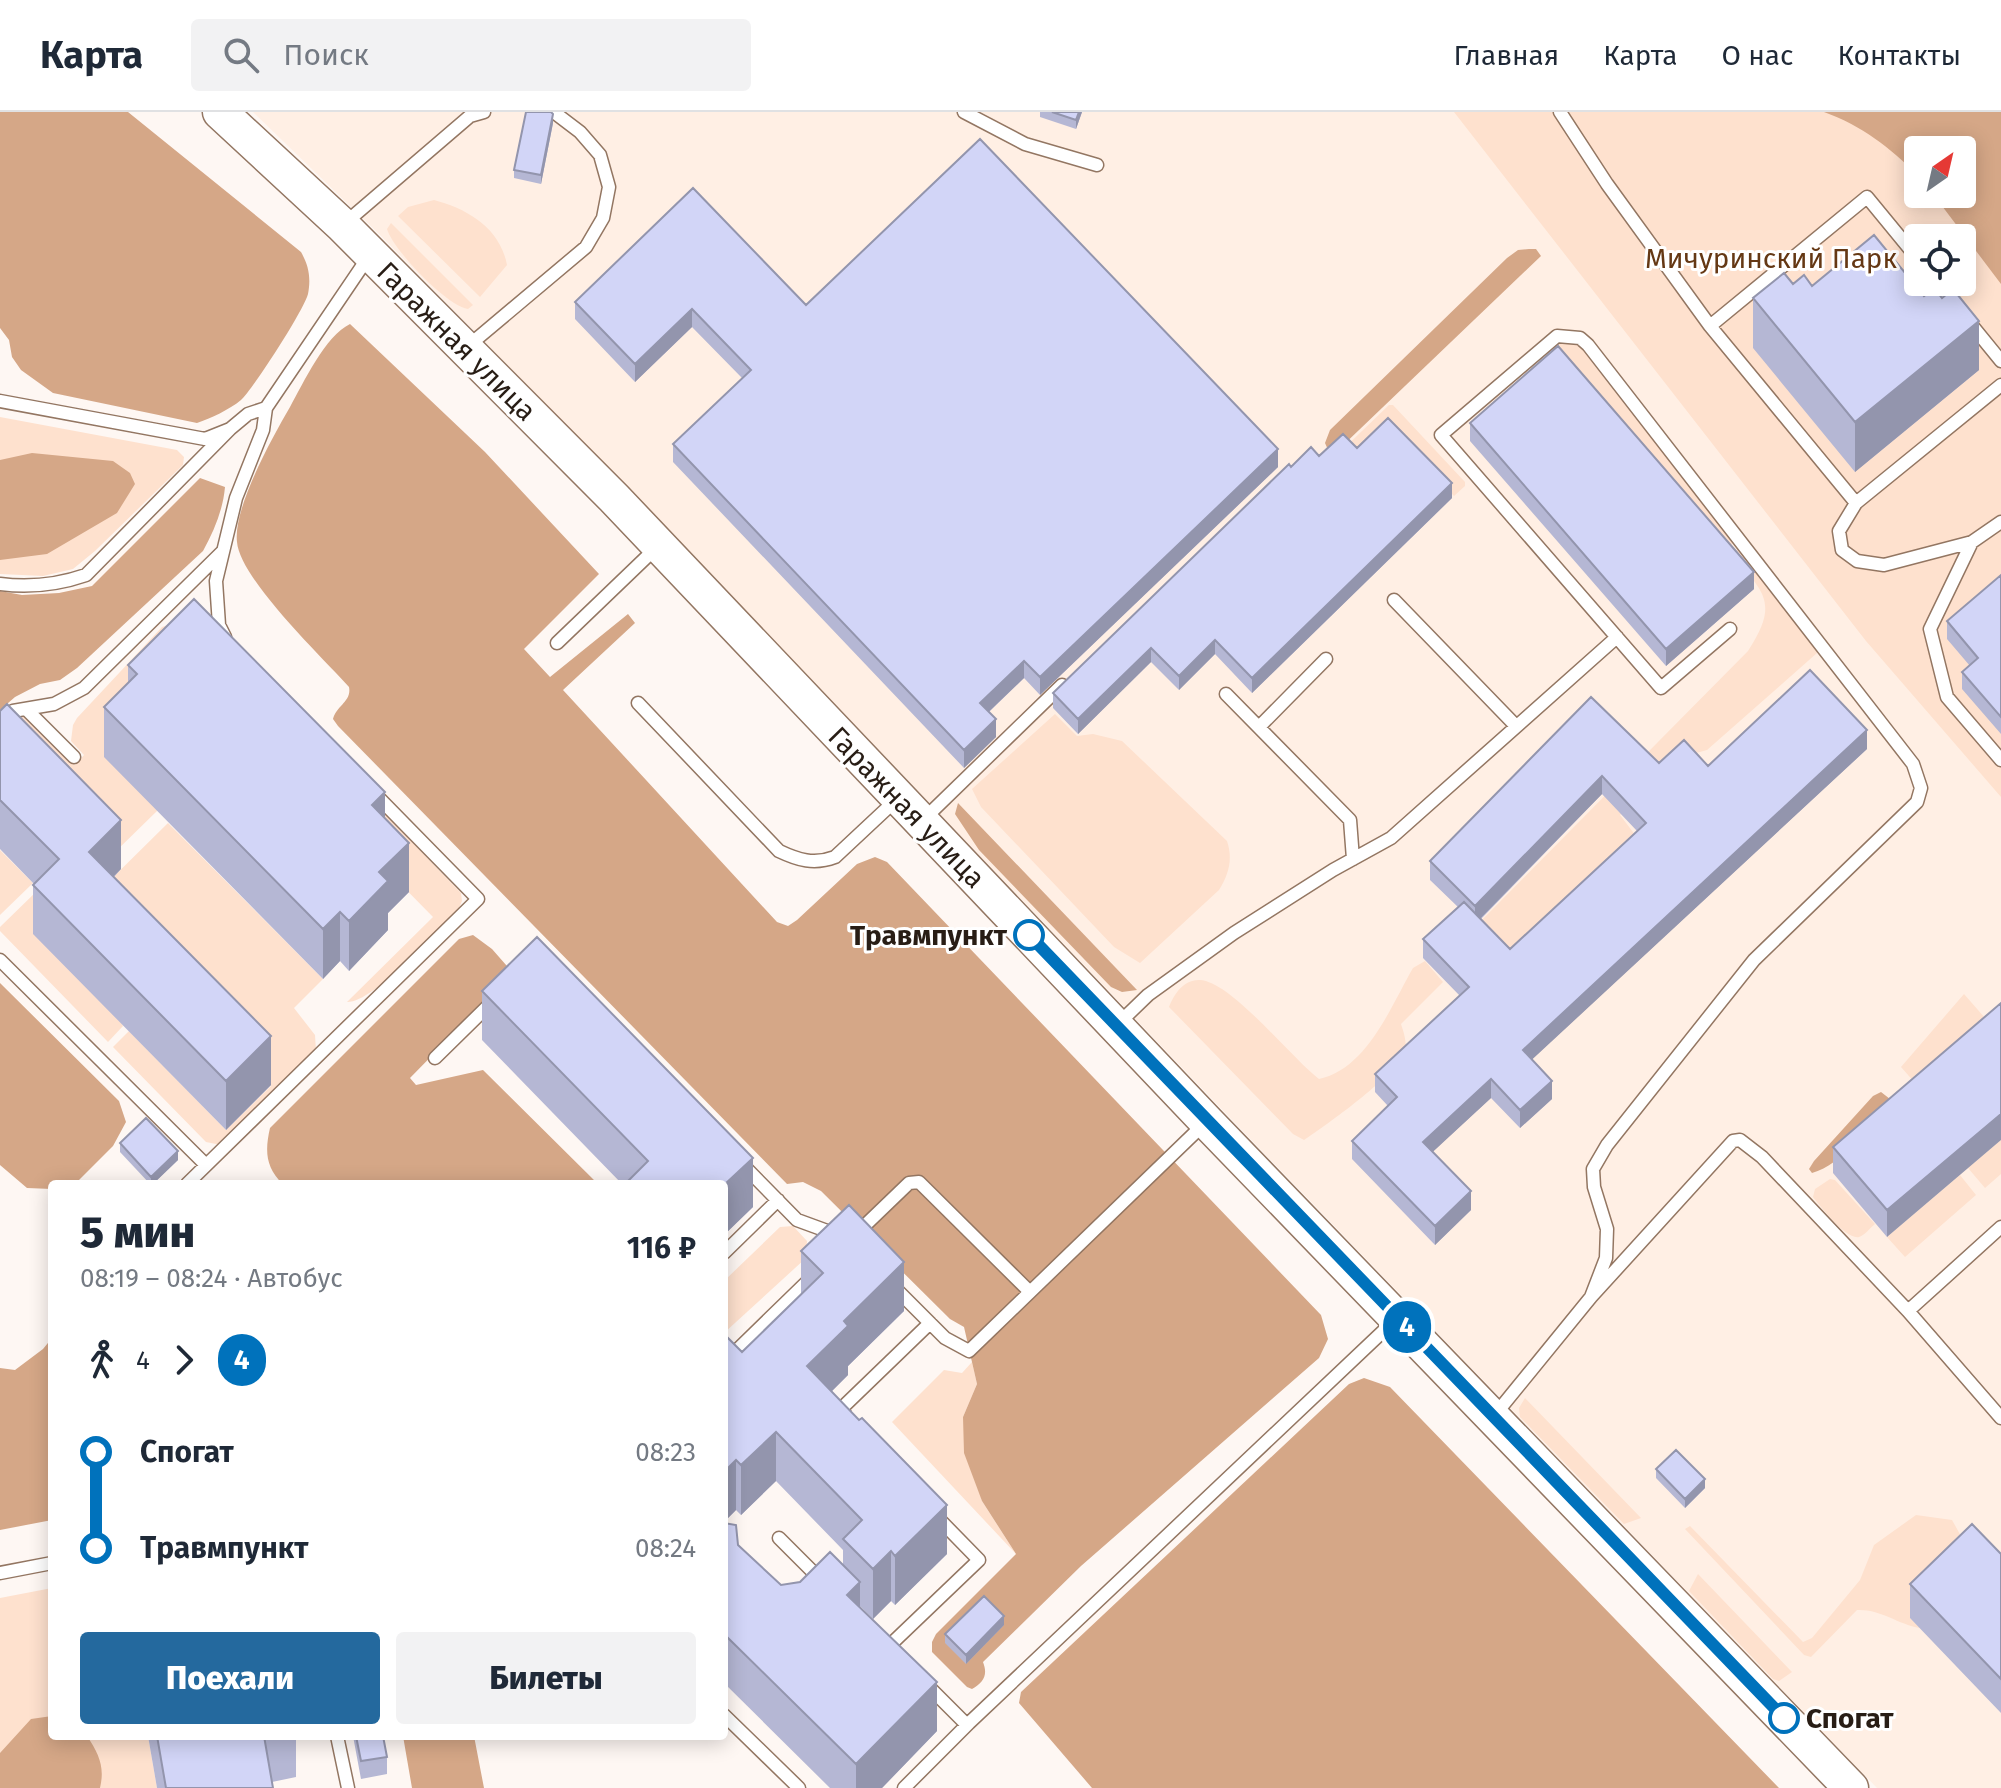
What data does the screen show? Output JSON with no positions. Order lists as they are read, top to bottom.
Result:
{
  "streets": {
    "street": ["Гаражная улица"]
  },
  "parks": ["Мичуринский Парк"],
  "places": ["Травмпункт", "Спогат"],
  "lines": ["bus line 4"],
  "north": "top right",
  "page": {
    "header": "Карта",
    "search": "Поиск",
    "nav": [
      "Главная",
      "Карта",
      "О нас",
      "Контакты"
    ],
    "on_map": "4",
    "heading": ["5 мин", "08:19 – 08:24 · Автобус", "116 ₽"],
    "legs": ["4", "4"],
    "list": [
      {
        "name": "Спогат",
        "value": "08:23"
      },
      {
        "name": "Травмпункт",
        "value": "08:24"
      }
    ],
    "buttons": ["Поехали", "Билеты"]
  }
}
